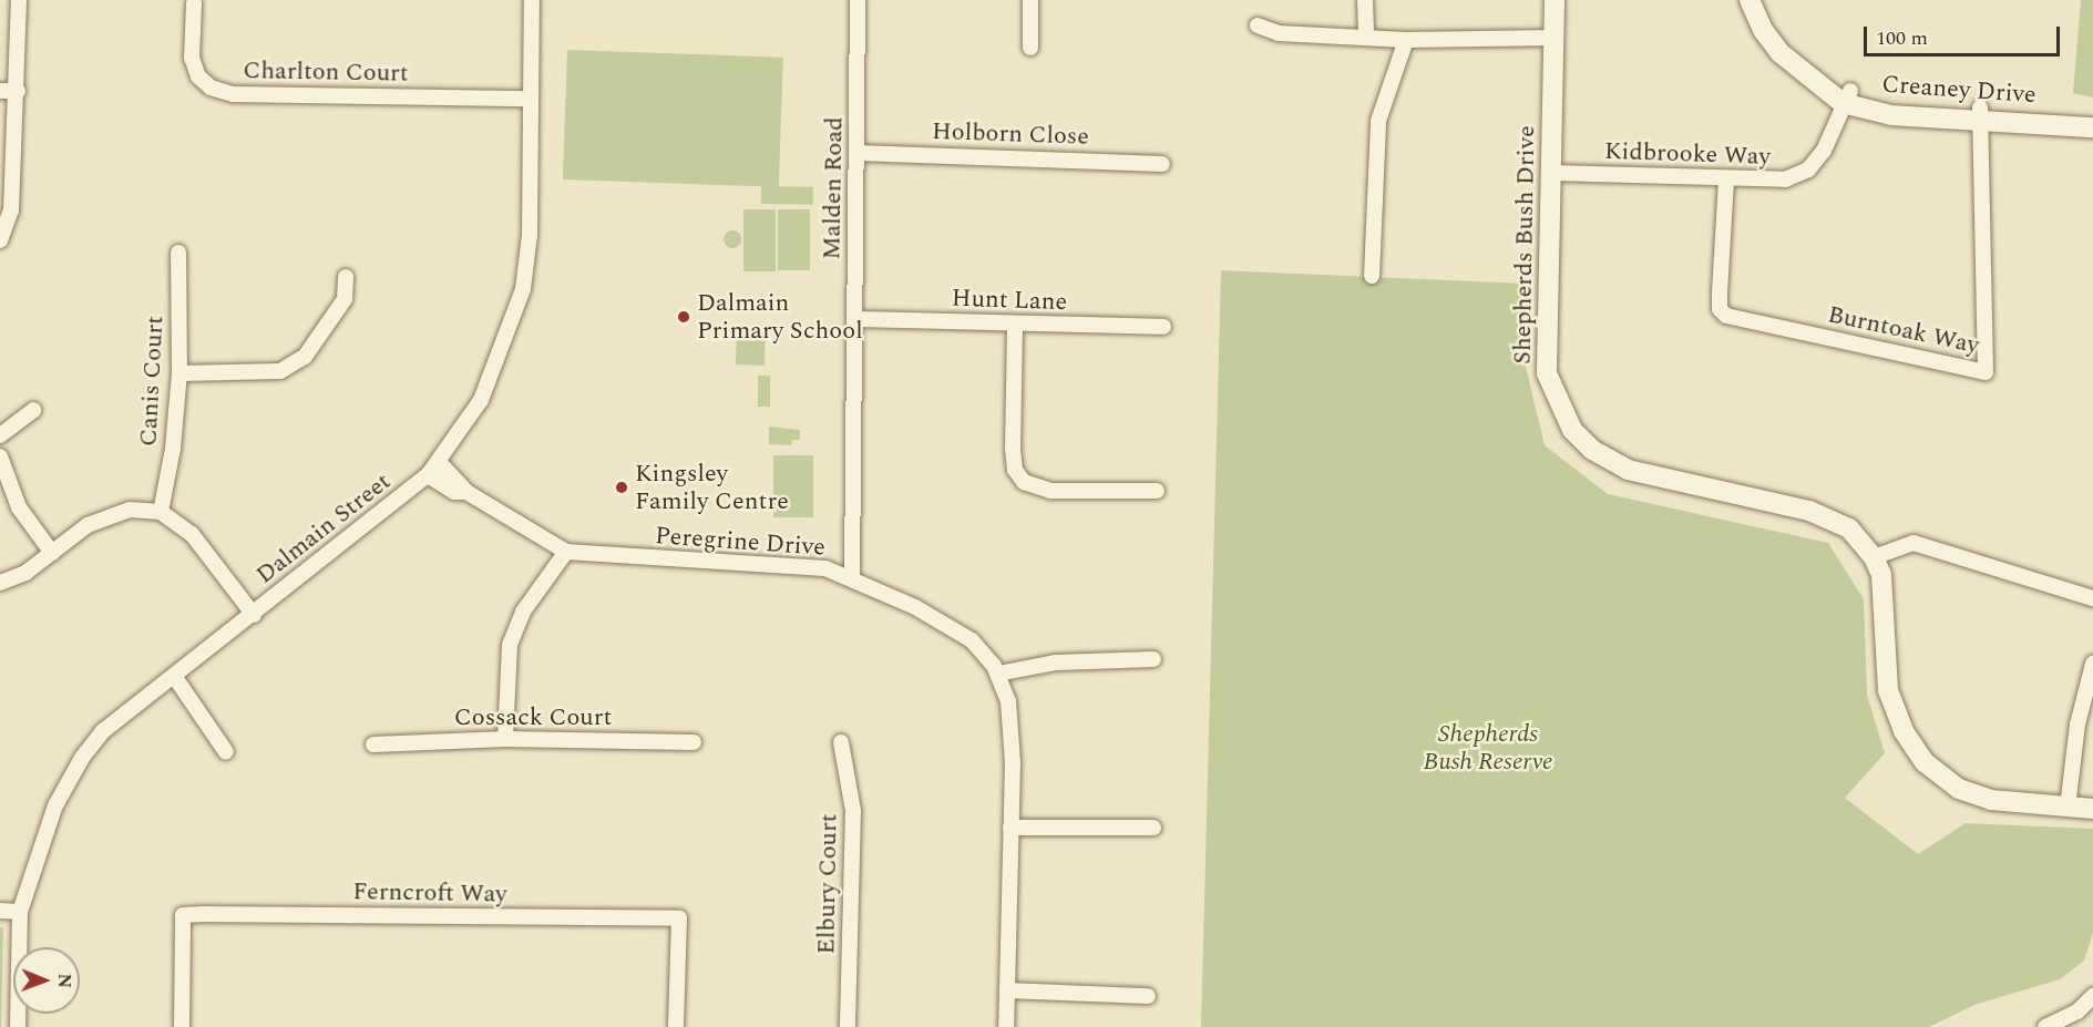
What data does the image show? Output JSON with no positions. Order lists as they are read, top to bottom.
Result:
{
  "streets": {
    "street": [
      "Charlton Court",
      "Creaney Drive",
      "Holborn Close",
      "Kidbrooke Way",
      "Malden Road",
      "Shepherds Bush Drive",
      "Hunt Lane",
      "Burntoak Way",
      "Canis Court",
      "Dalmain Street",
      "Peregrine Drive",
      "Cossack Court",
      "Elbury Court",
      "Ferncroft Way"
    ]
  },
  "crossings": [
    ["Charlton Court", "Dalmain Street"],
    ["Creaney Drive", "Kidbrooke Way"],
    ["Creaney Drive", "Burntoak Way"],
    ["Holborn Close", "Malden Road"],
    ["Kidbrooke Way", "Shepherds Bush Drive"],
    ["Kidbrooke Way", "Burntoak Way"],
    ["Malden Road", "Hunt Lane"],
    ["Malden Road", "Peregrine Drive"],
    ["Dalmain Street", "Peregrine Drive"]
  ],
  "parks": ["Shepherds Bush Reserve"],
  "places": ["Dalmain Primary School", "Kingsley Family Centre"],
  "scale_bar": "100 m",
  "north": "right"
}
